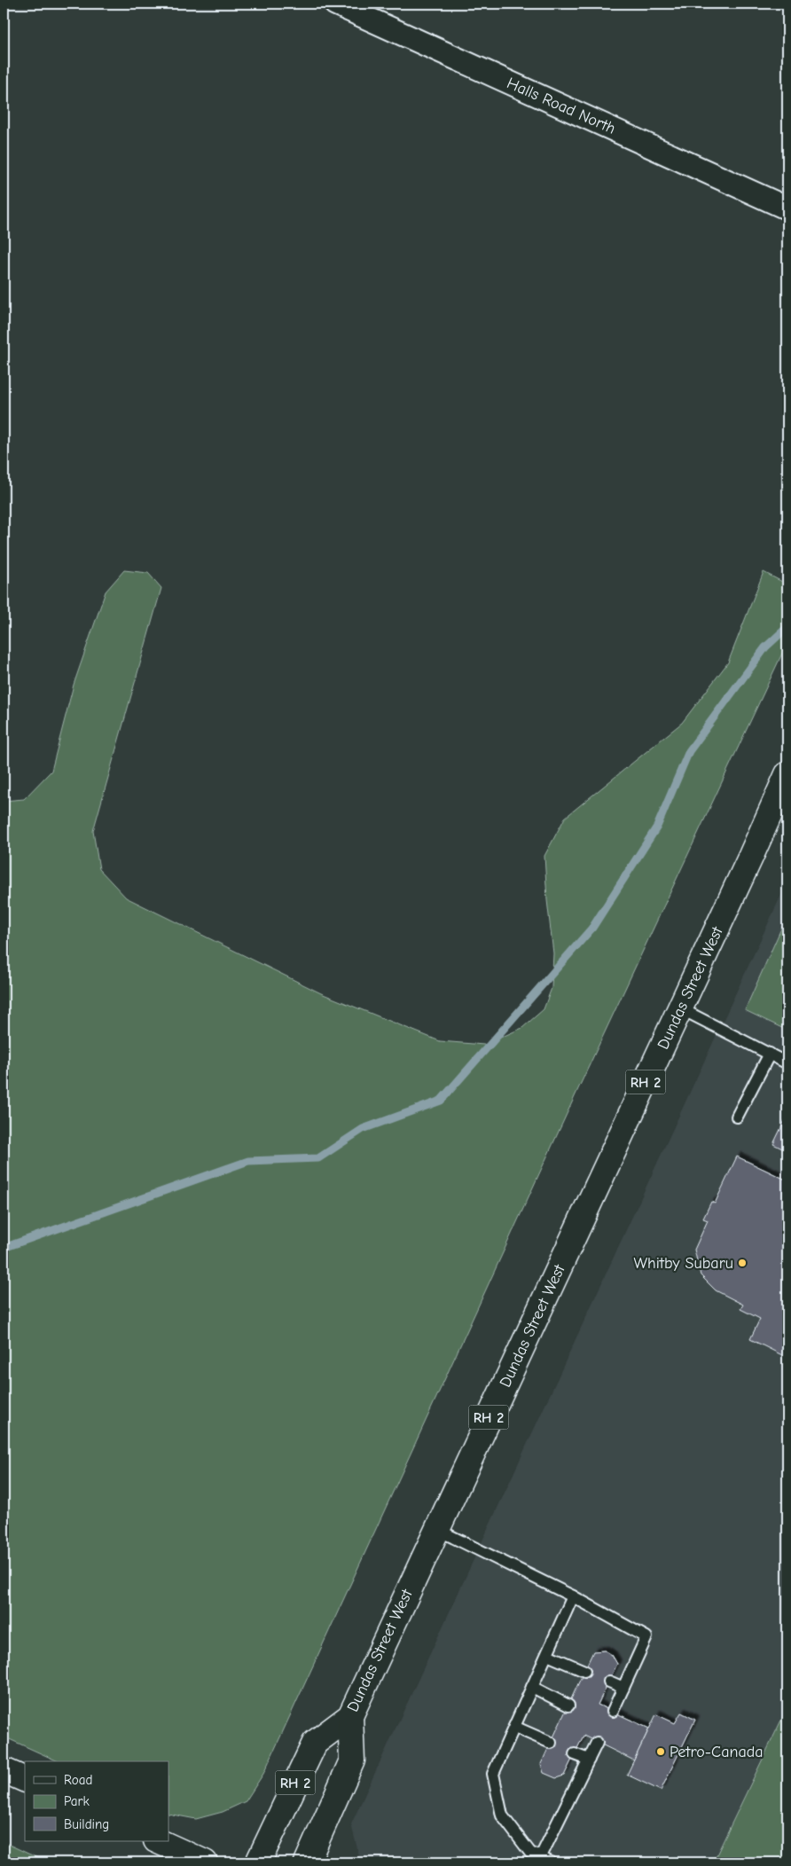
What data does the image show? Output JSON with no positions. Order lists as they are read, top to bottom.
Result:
{
  "streets": {
    "main road": ["Dundas Street West", "RH 2"],
    "street": ["Halls Road North"]
  },
  "crossings": [
    ["Dundas Street West", "RH 2"]
  ],
  "places": ["Whitby Subaru", "Petro-Canada"],
  "legend": ["Road", "Park", "Building"]
}
